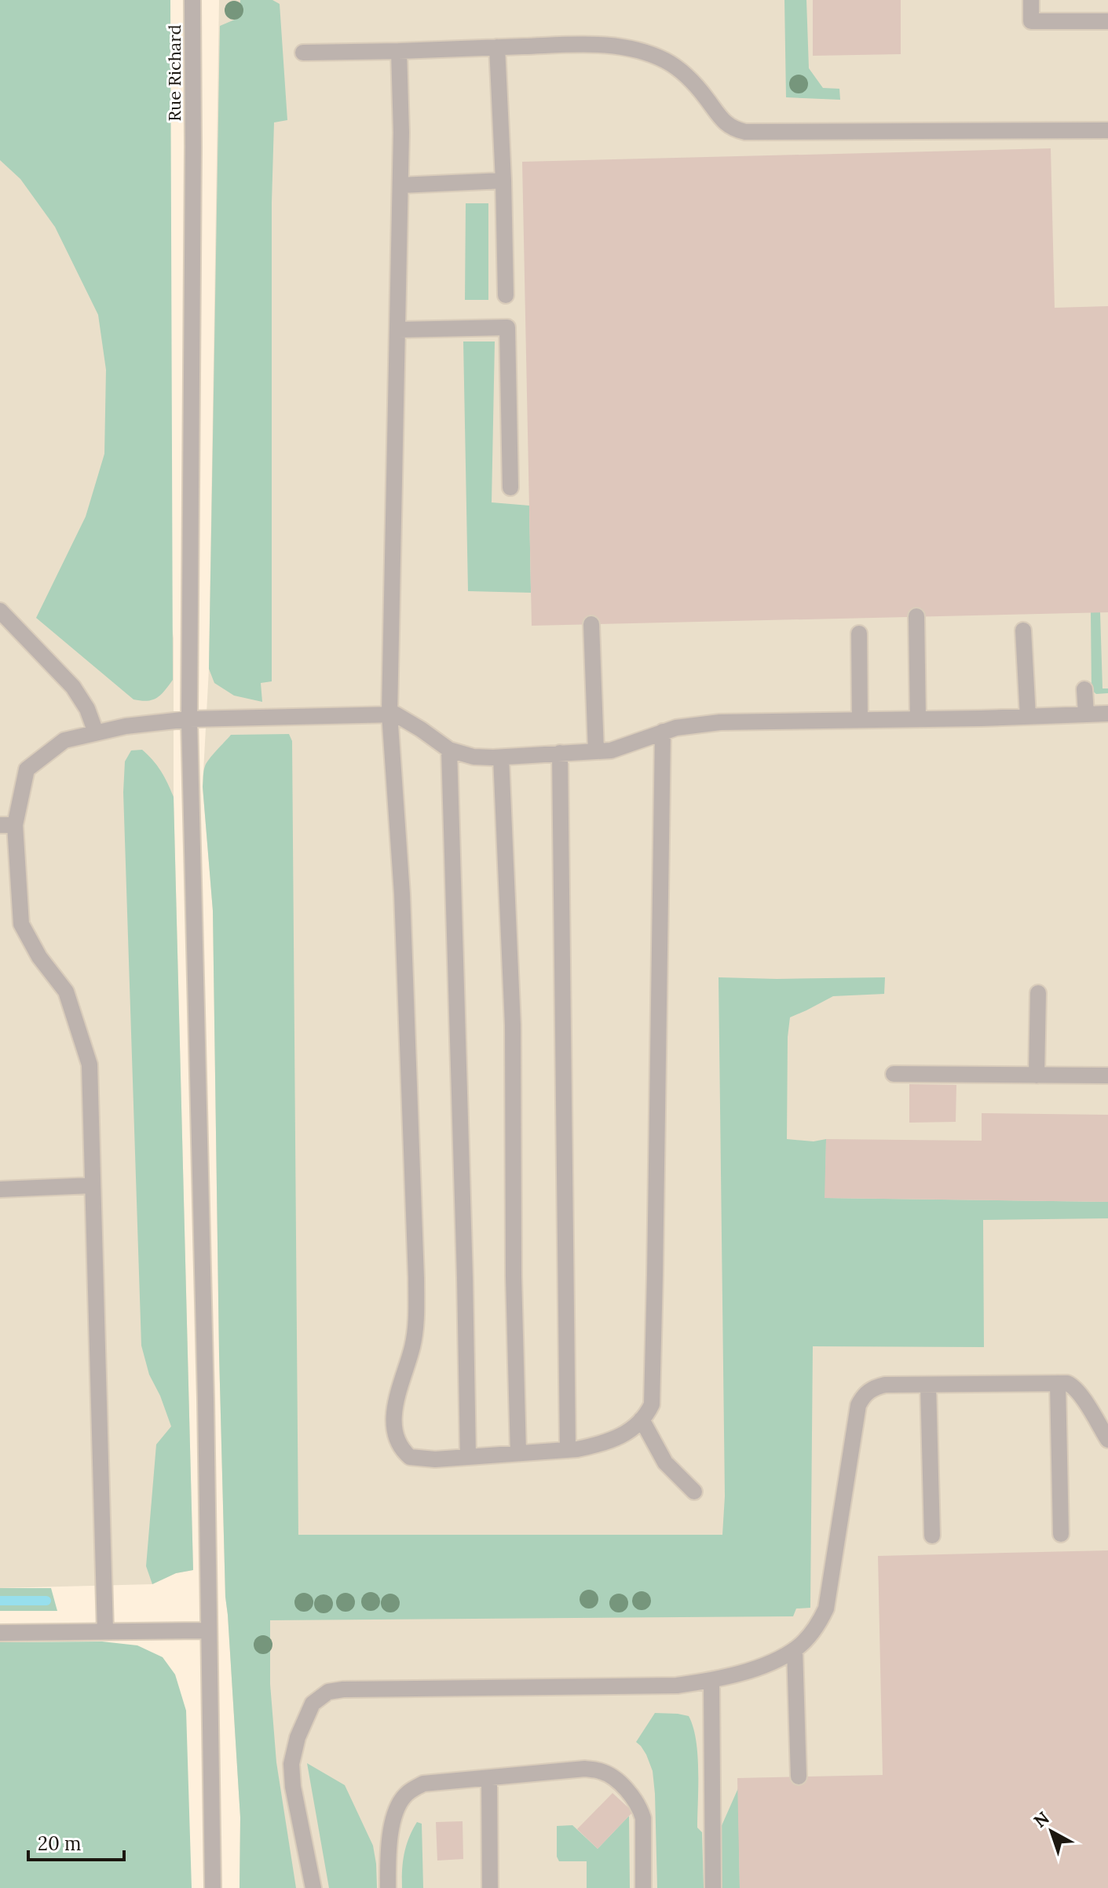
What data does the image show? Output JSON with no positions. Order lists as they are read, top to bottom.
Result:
{
  "streets": {
    "lane": ["Rue Richard"]
  },
  "scale_bar": "20 m",
  "north": "top left"
}
